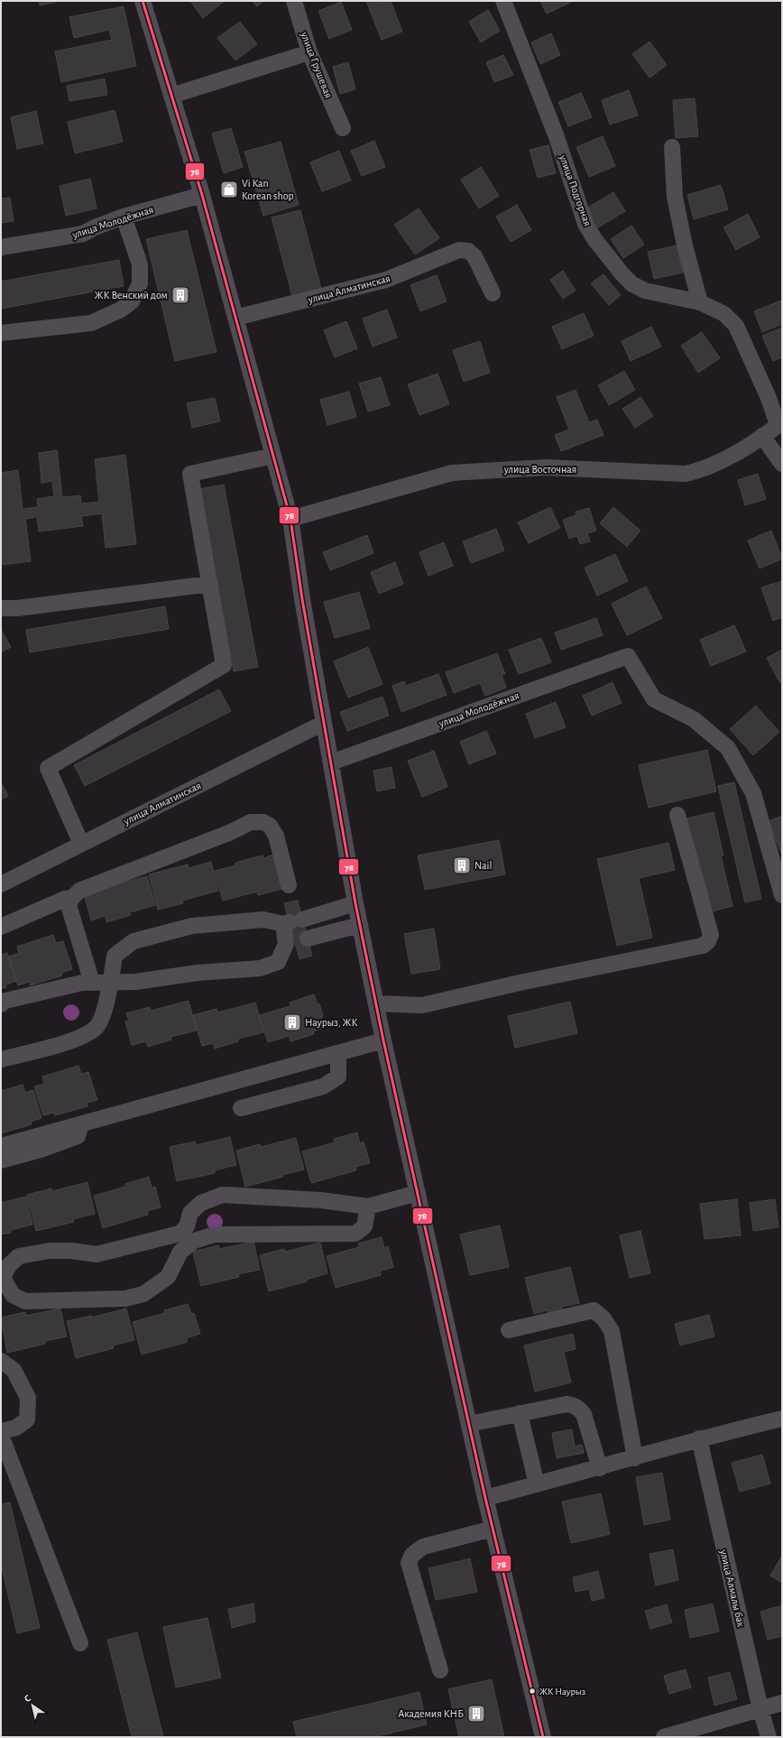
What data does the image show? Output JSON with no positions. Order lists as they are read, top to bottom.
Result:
{
  "streets": {
    "street": [
      "улица Грушевая",
      "улица Подгорная",
      "улица Молодёжная",
      "улица Алматинская",
      "улица Восточная",
      "улица Алмалы бак"
    ]
  },
  "crossings": [
    ["улица Подгорная", "улица Восточная"]
  ],
  "places": {
    "shop": ["Vi Kan Korean shop"],
    "building": [
      "ЖК Венский дом",
      "Nail",
      "Наурыз, ЖК",
      "Академия КНБ"
    ],
    "other": ["ЖК Наурыз"]
  },
  "lines": ["transit line 78"],
  "north": "top left"
}
